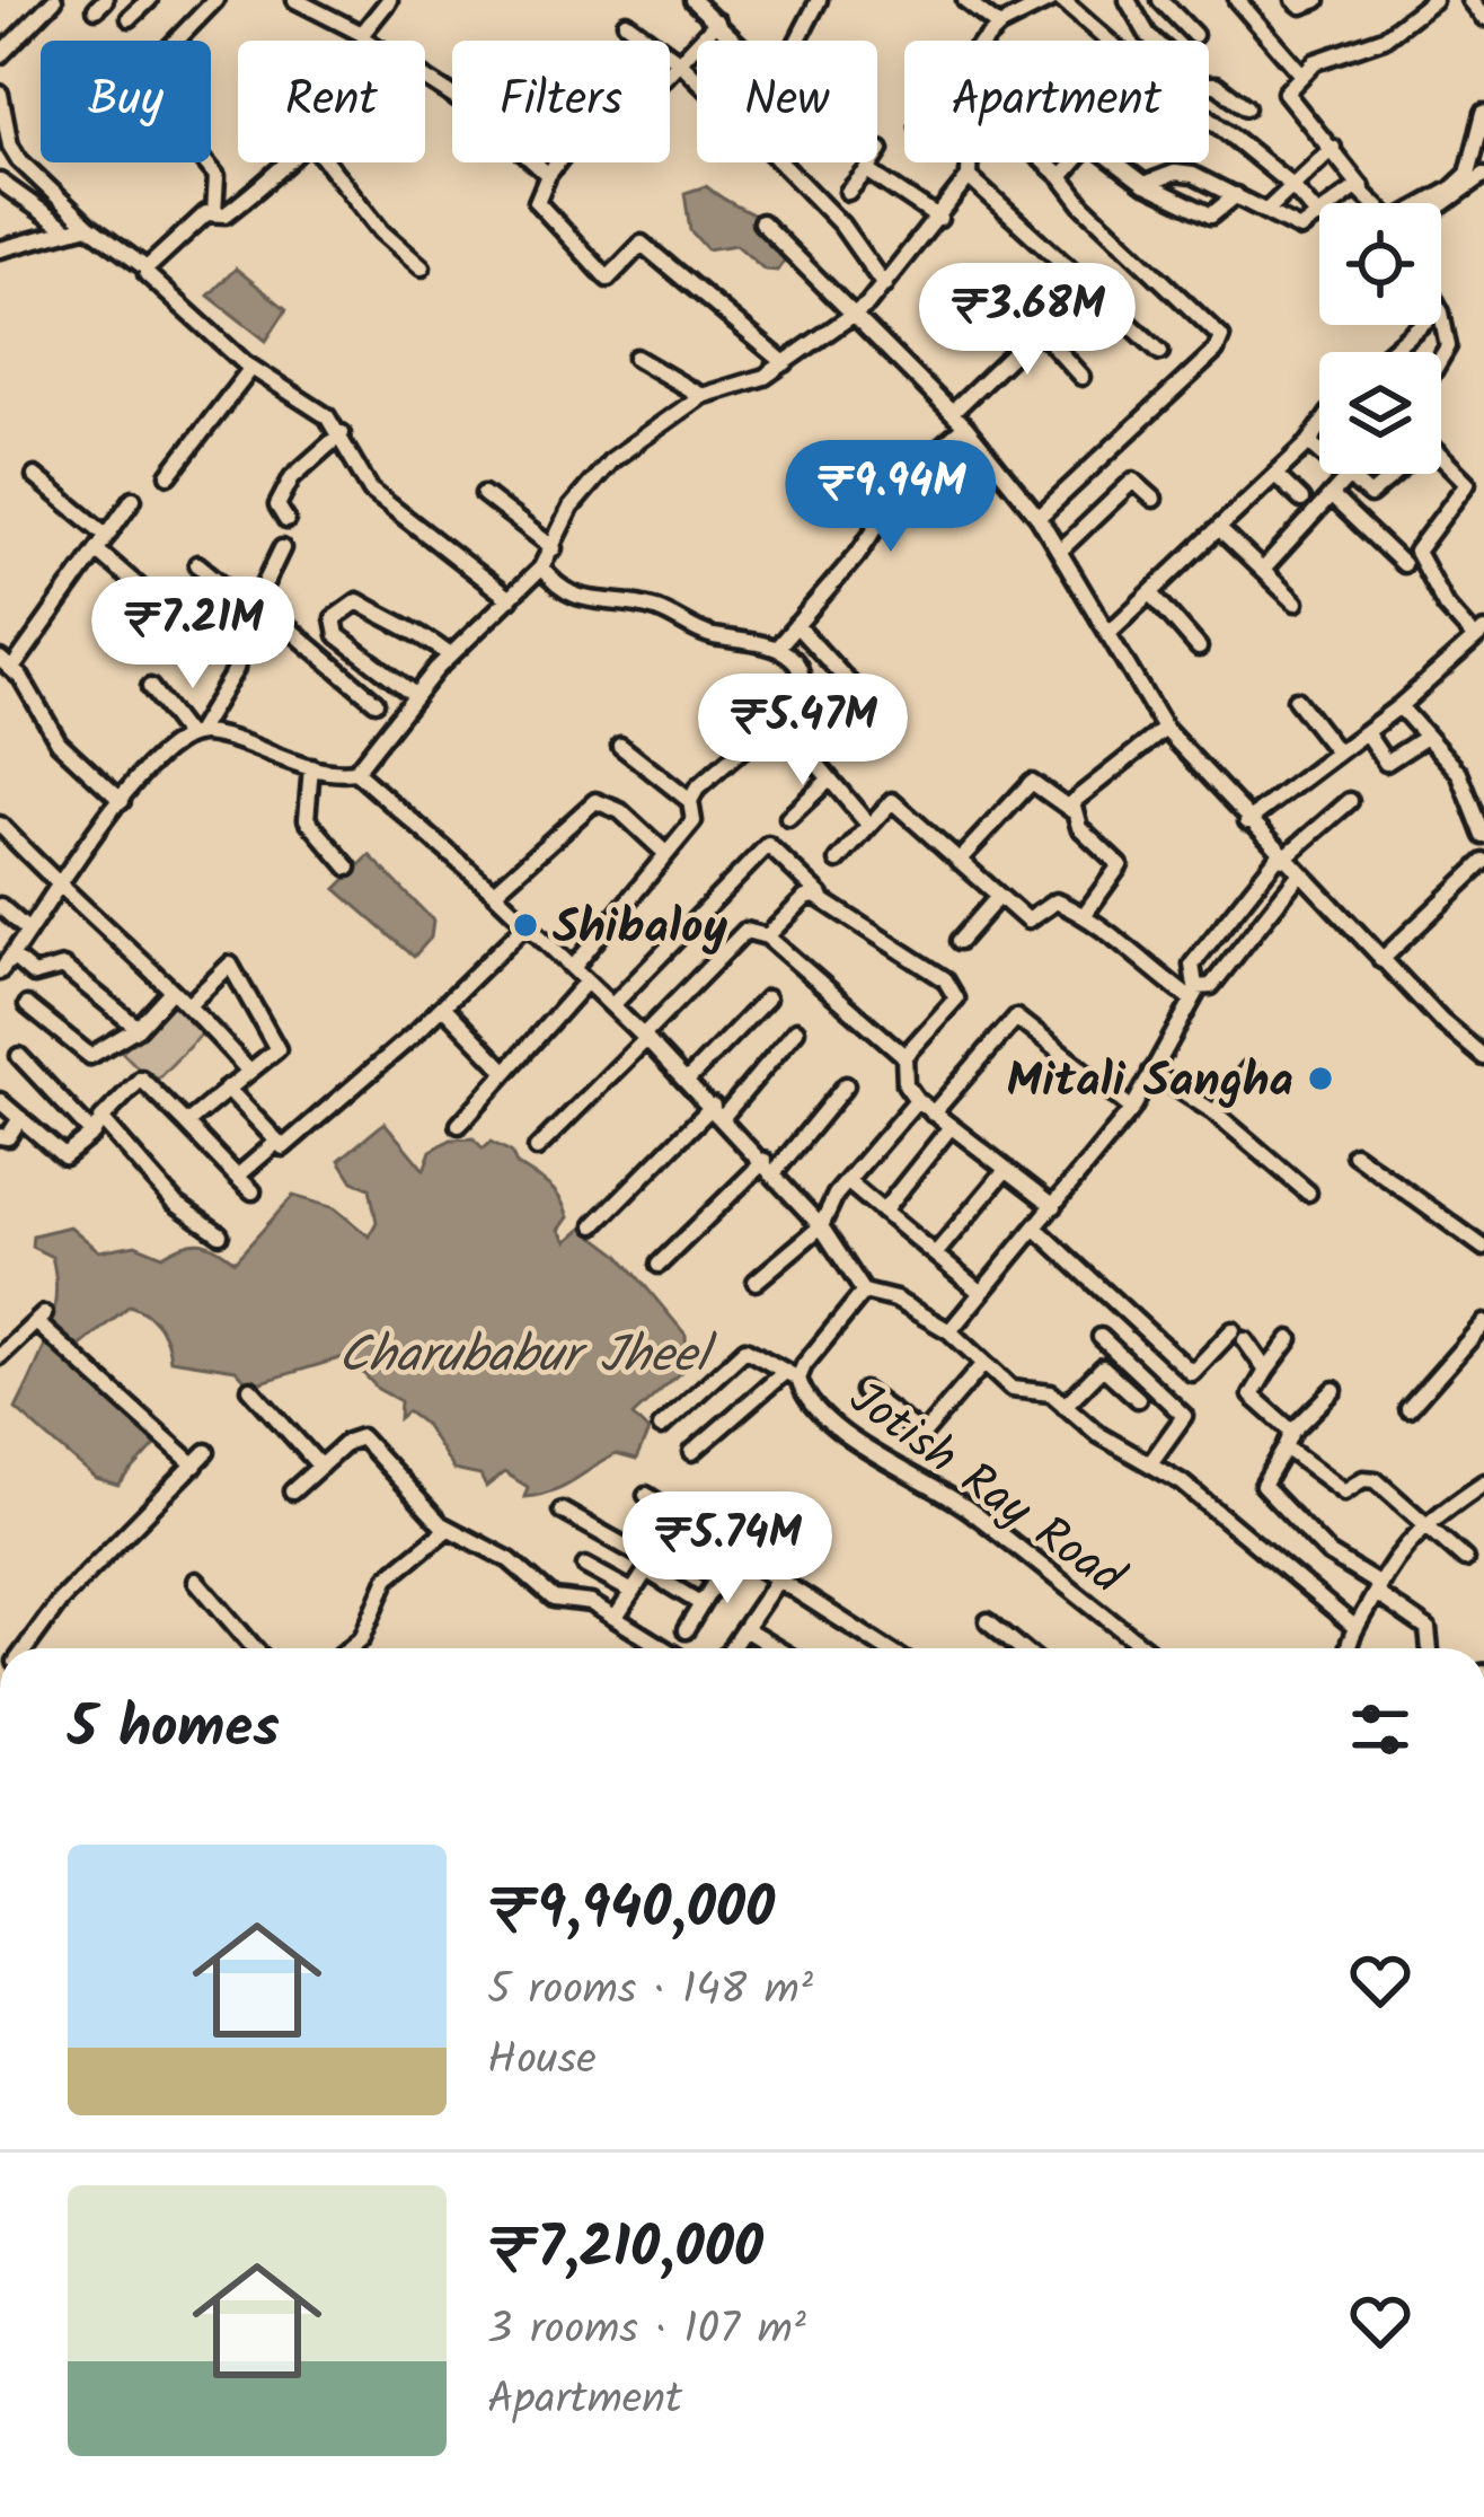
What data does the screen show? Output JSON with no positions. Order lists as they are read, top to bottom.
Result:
{
  "streets": {
    "street": ["Jotish Ray Road"]
  },
  "water": ["Charubabur Jheel"],
  "places": ["Shibaloy", "Mitali Sangha"],
  "page": {
    "chip": [
      "Buy",
      "Rent",
      "Filters",
      "New",
      "Apartment"
    ],
    "price": [
      "₹3.68M",
      "₹9.94M",
      "₹7.21M",
      "₹5.47M",
      "₹5.74M"
    ],
    "heading": "5 homes",
    "list": [
      {
        "name": "₹9,940,000",
        "note": "5 rooms · 148 m² · House"
      },
      {
        "name": "₹7,210,000",
        "note": "3 rooms · 107 m² · Apartment"
      }
    ]
  }
}
